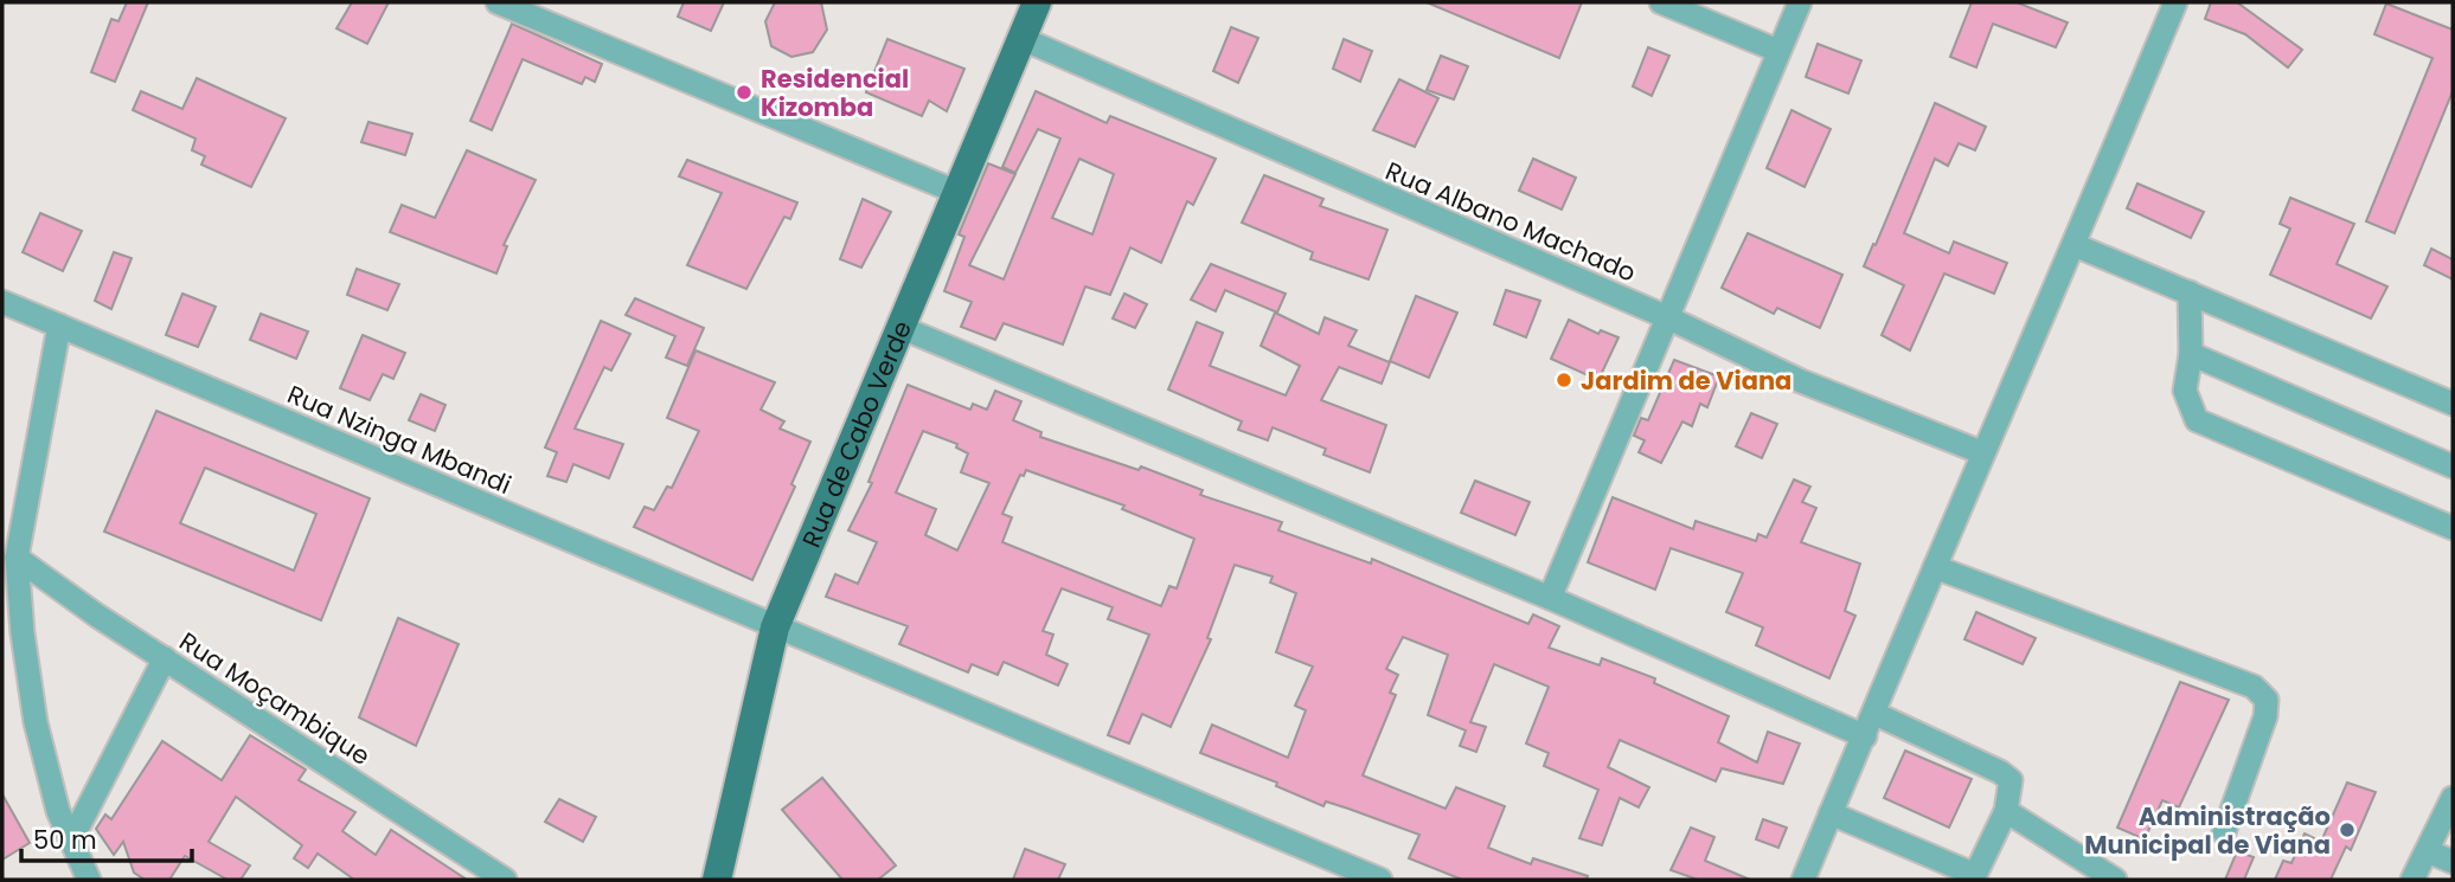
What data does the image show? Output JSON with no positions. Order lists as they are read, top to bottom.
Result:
{
  "streets": {
    "main road": ["Rua de Cabo Verde"],
    "street": ["Rua Albano Machado", "Rua Nzinga Mbandi", "Rua Moçambique"]
  },
  "crossings": [
    ["Rua Albano Machado", "Rua de Cabo Verde"],
    ["Rua de Cabo Verde", "Rua Nzinga Mbandi"]
  ],
  "places": ["Residencial Kizomba", "Jardim de Viana", "Administração Municipal de Viana"],
  "scale_bar": "50 m"
}
